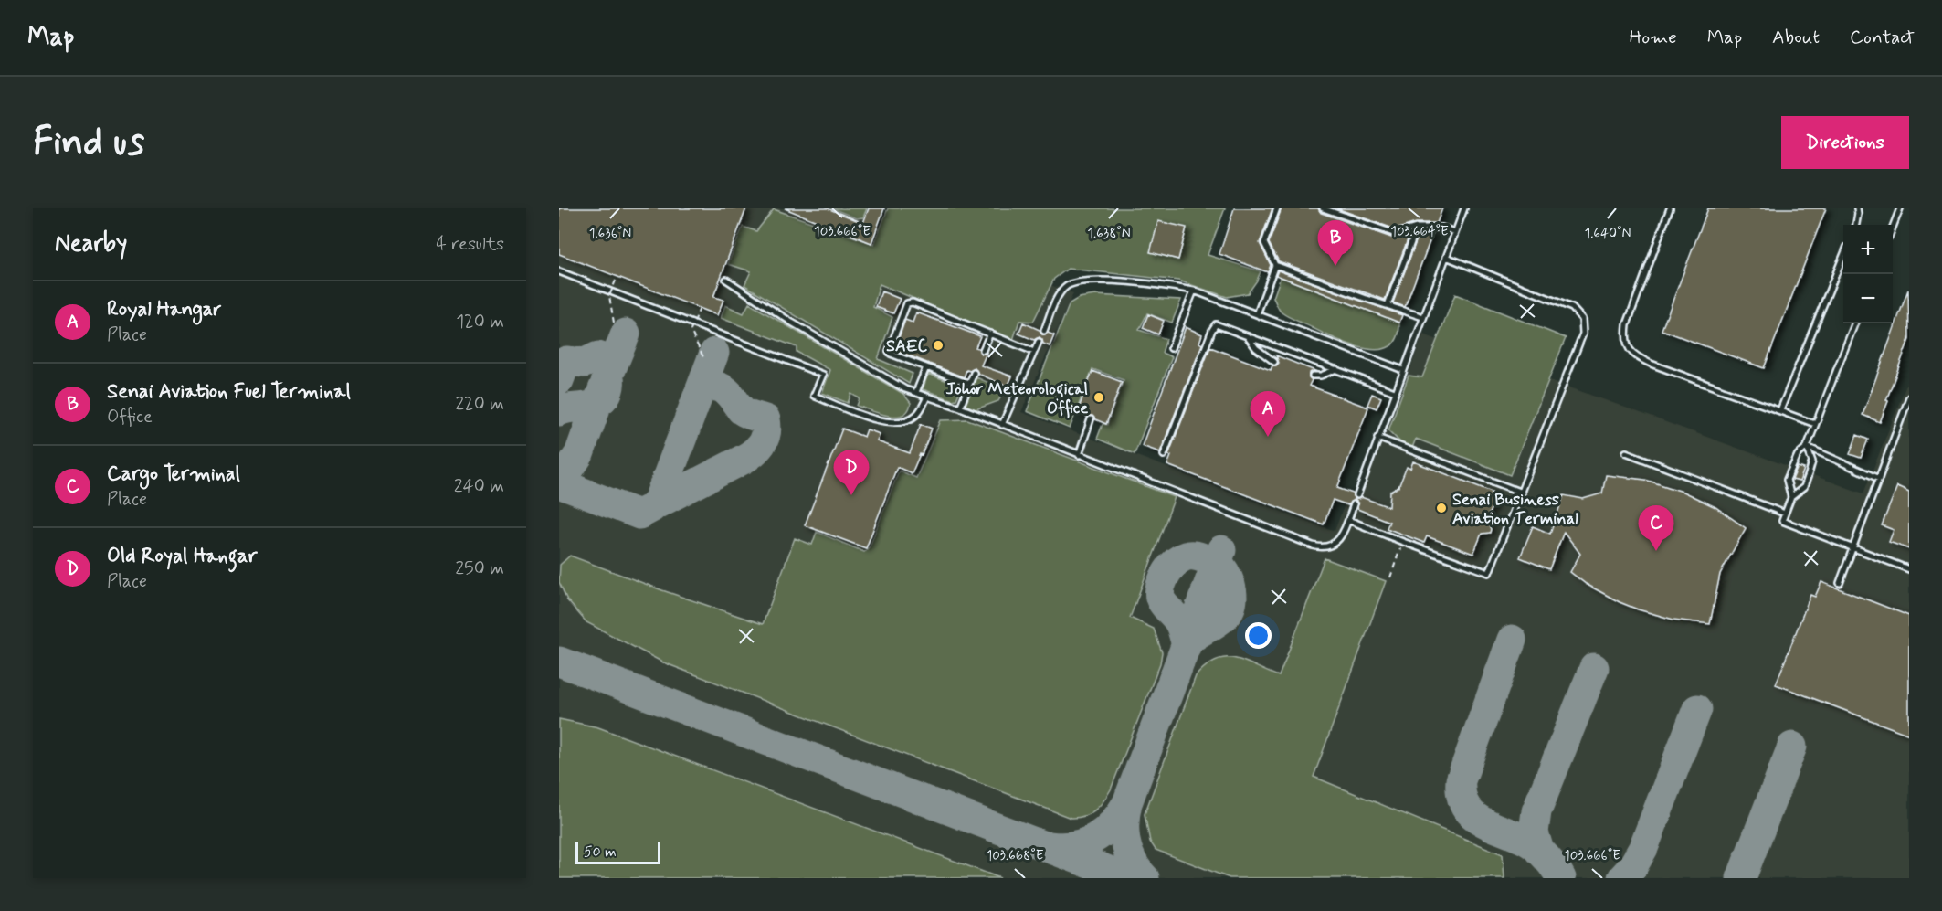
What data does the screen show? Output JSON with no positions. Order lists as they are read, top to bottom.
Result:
{
  "places": ["SAEC", "Johor Meteorological Office", "Senai Business Aviation Terminal"],
  "scale_bar": "50 m",
  "page": {
    "header": "Map",
    "nav": [
      "Home",
      "Map",
      "About",
      "Contact"
    ],
    "buttons": "Directions",
    "title": "Find us",
    "heading": ["Nearby", "4 results"],
    "pins": [
      "B",
      "A",
      "D",
      "C"
    ],
    "map_buttons": ["+", "−"],
    "list": [
      {
        "mark": "A",
        "name": "Royal Hangar",
        "note": "Place",
        "value": "120 m"
      },
      {
        "mark": "B",
        "name": "Senai Aviation Fuel Terminal",
        "note": "Office",
        "value": "220 m"
      },
      {
        "mark": "C",
        "name": "Cargo Terminal",
        "note": "Place",
        "value": "240 m"
      },
      {
        "mark": "D",
        "name": "Old Royal Hangar",
        "note": "Place",
        "value": "250 m"
      }
    ],
    "scale": "50 m"
  },
  "coordinates": [
    "103.666°E",
    "103.664°E",
    "1.638°N",
    "1.636°N",
    "1.640°N",
    "103.668°E"
  ]
}
